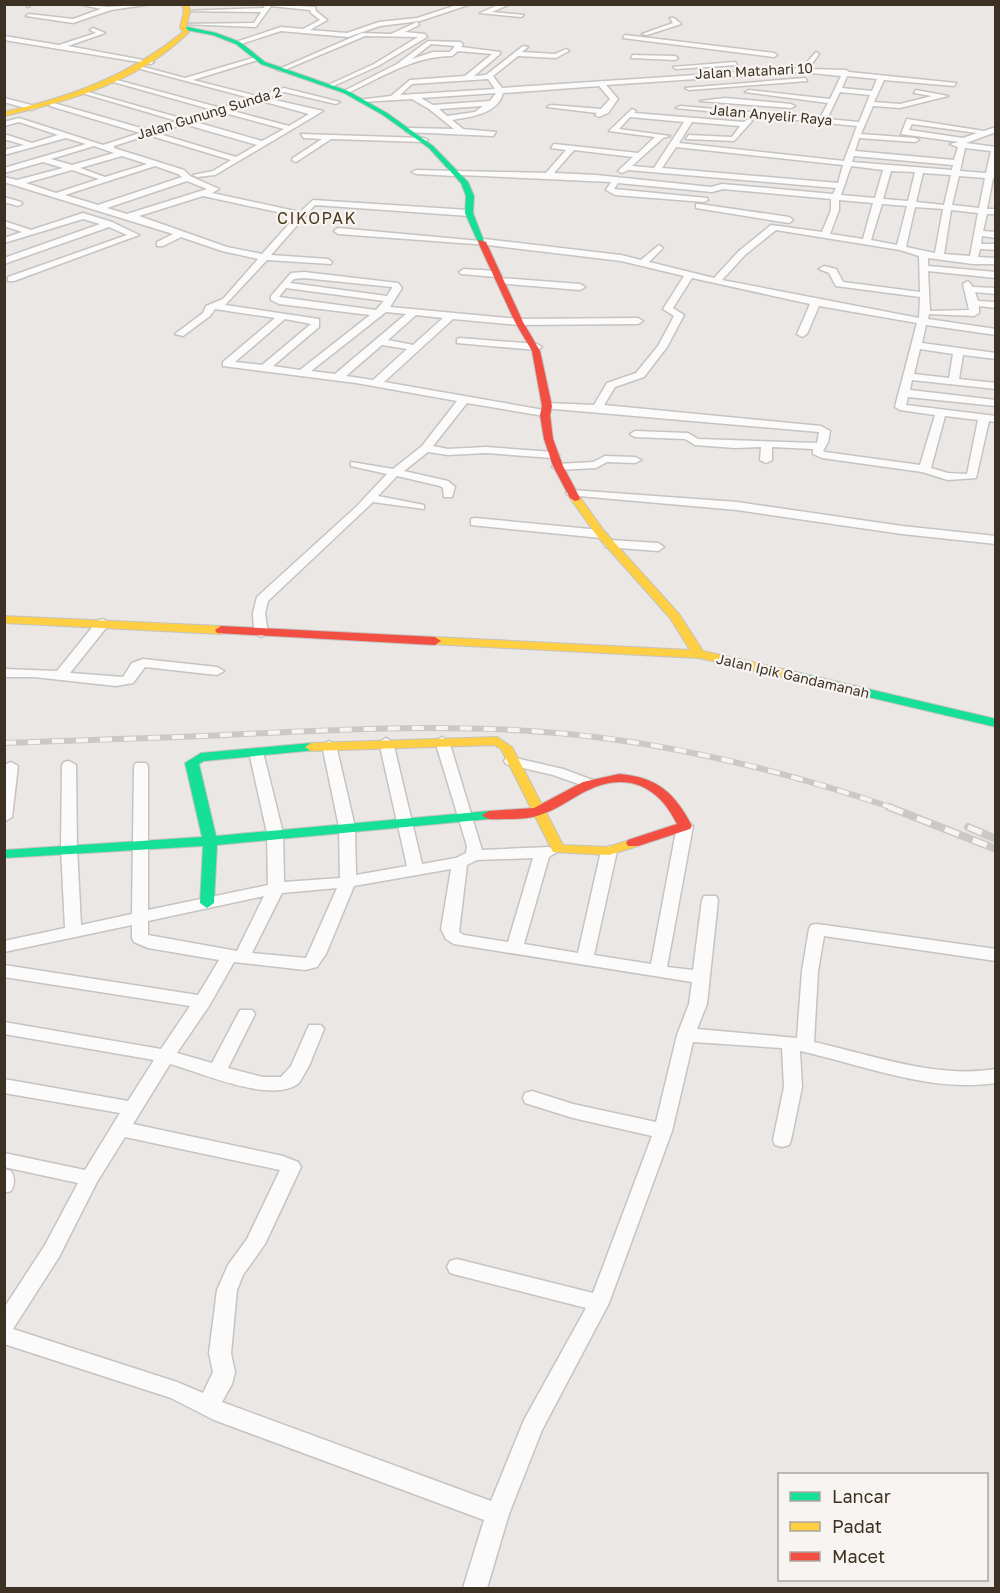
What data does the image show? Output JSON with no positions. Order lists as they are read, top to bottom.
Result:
{
  "streets": {
    "street": [
      "Jalan Matahari 10",
      "Jalan Gunung Sunda 2",
      "Jalan Anyelir Raya",
      "Jalan Ipik Gandamanah"
    ]
  },
  "crossings": [
    ["Jalan Gunung Sunda 2", "Jalan Ipik Gandamanah"]
  ],
  "districts": ["CIKOPAK"],
  "legend": ["Lancar", "Padat", "Macet"]
}
